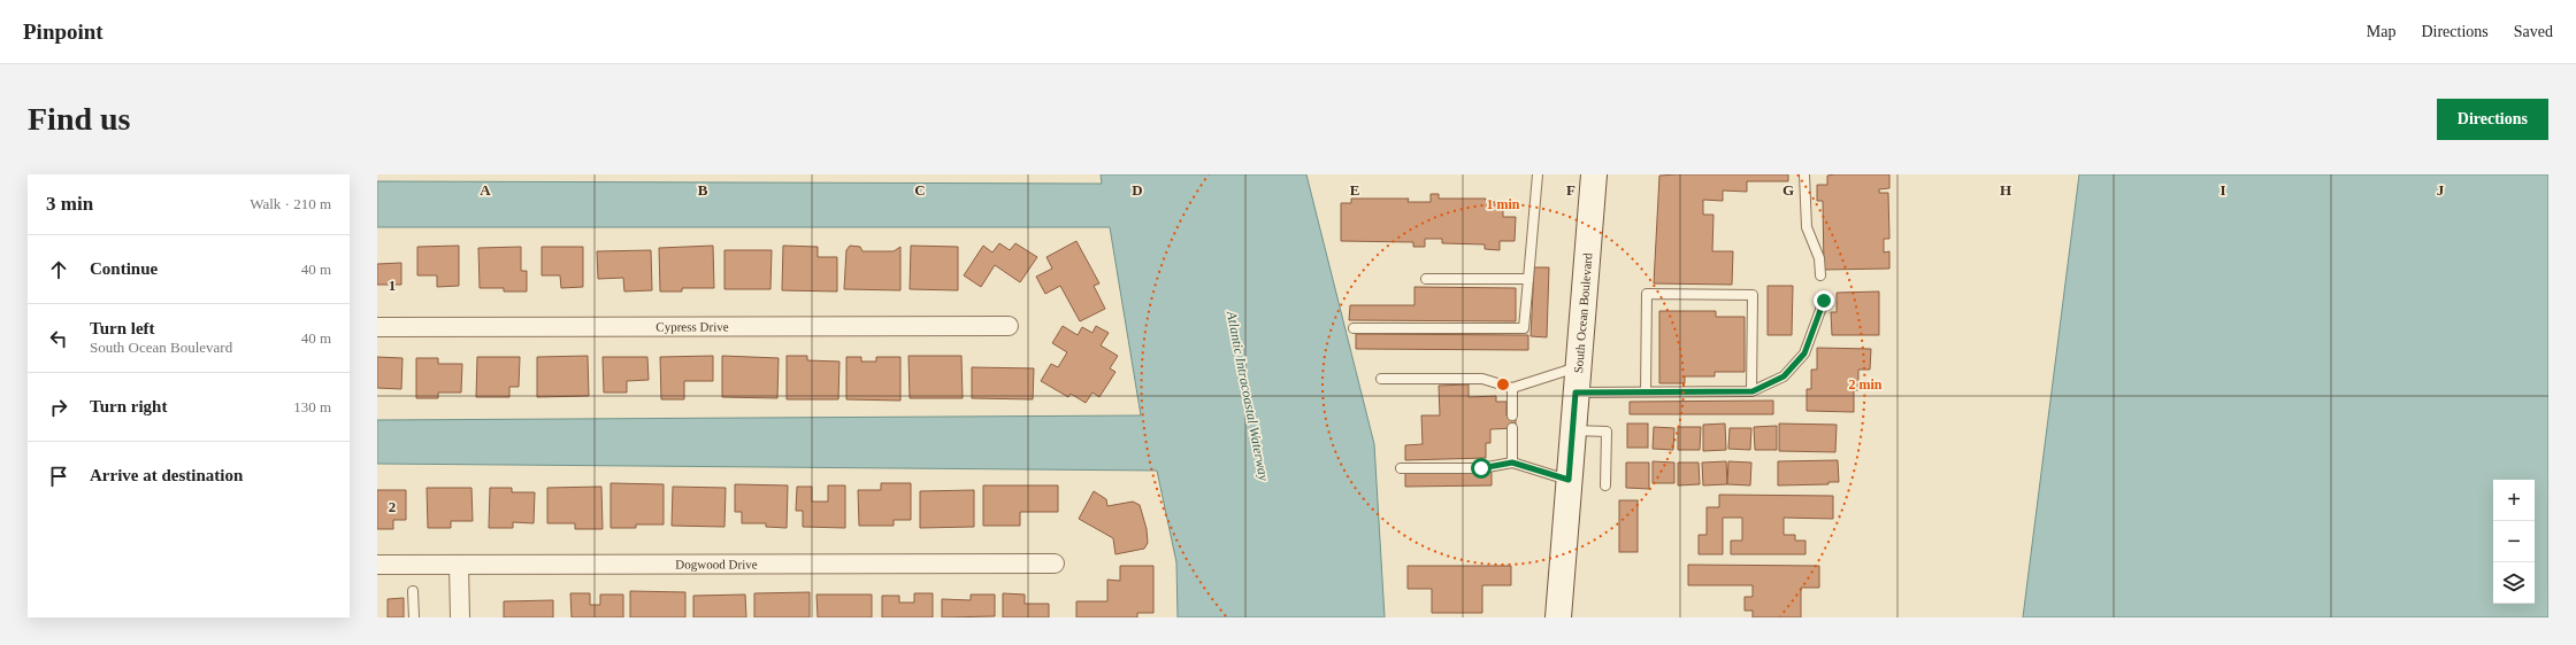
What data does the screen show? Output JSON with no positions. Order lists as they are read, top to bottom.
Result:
{
  "streets": {
    "main road": ["South Ocean Boulevard"],
    "street": ["Cypress Drive", "Dogwood Drive"]
  },
  "water": ["Atlantic Intracoastal Waterway"],
  "page": {
    "header": "Pinpoint",
    "nav": ["Map", "Directions", "Saved"],
    "buttons": "Directions",
    "title": "Find us",
    "heading": ["3 min", "Walk · 210 m"],
    "list": [
      ["Continue", "40 m"],
      ["Turn left", "South Ocean Boulevard", "40 m"],
      ["Turn right", "130 m"],
      "Arrive at destination"
    ],
    "map_buttons": ["+", "−"]
  },
  "grid": {
    "columns": [
      "A",
      "B",
      "C",
      "D",
      "E",
      "F",
      "G",
      "H",
      "I",
      "J"
    ],
    "rows": ["1", "2"]
  },
  "rings": ["1 min", "2 min"]
}
